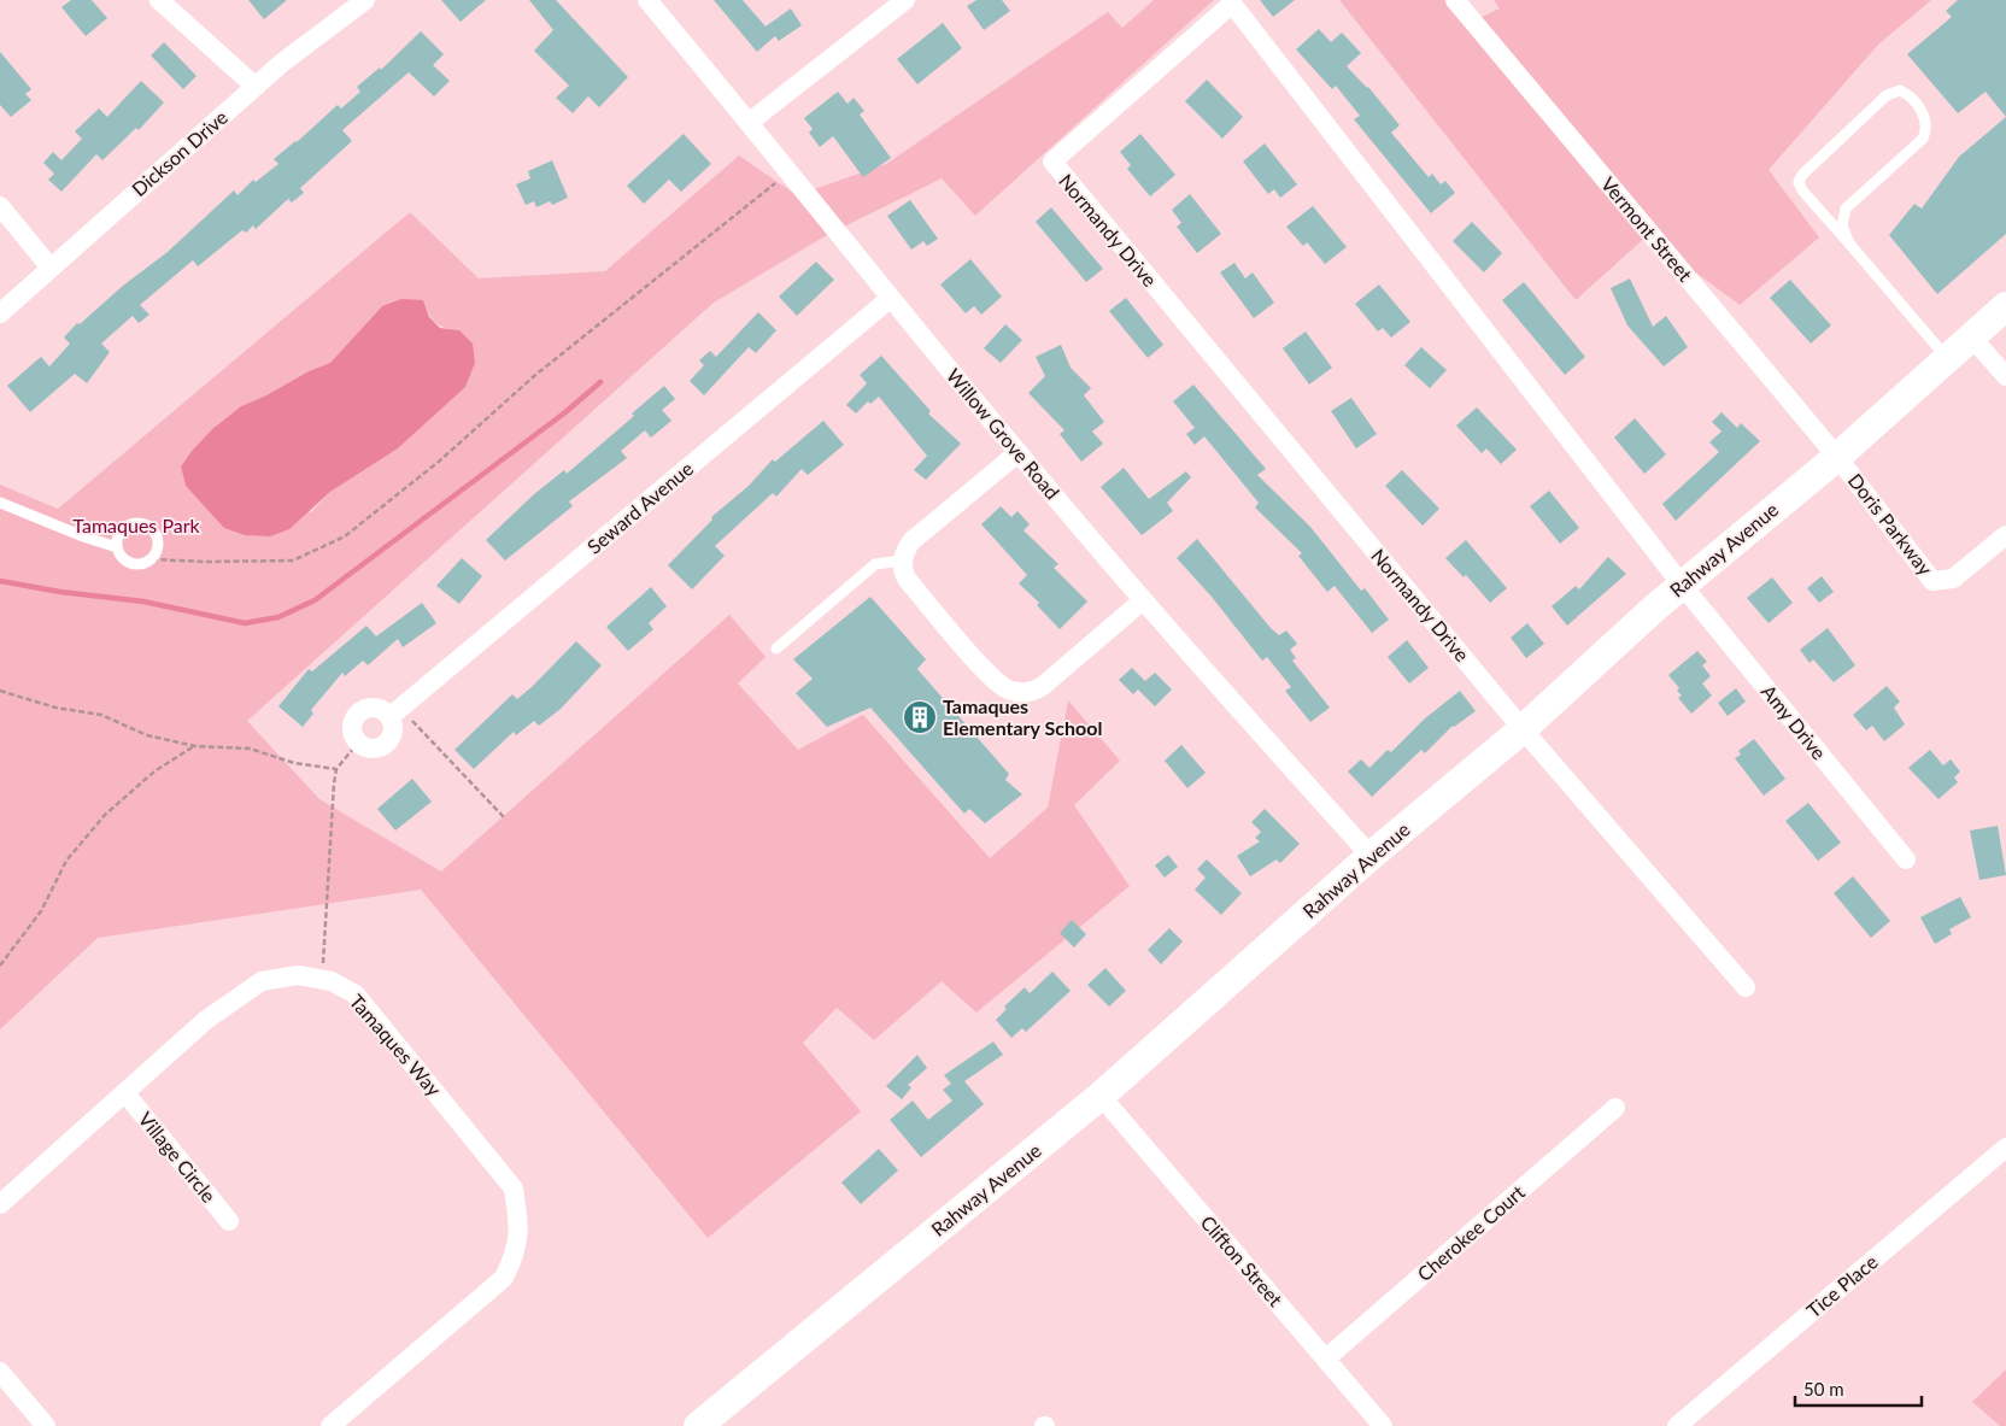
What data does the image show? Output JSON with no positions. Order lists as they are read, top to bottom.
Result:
{
  "streets": {
    "street": [
      "Dickson Drive",
      "Vermont Street",
      "Normandy Drive",
      "Willow Grove Road",
      "Seward Avenue",
      "Doris Parkway",
      "Rahway Avenue",
      "Amy Drive",
      "Tamaques Way",
      "Village Circle",
      "Cherokee Court",
      "Clifton Street",
      "Tice Place"
    ]
  },
  "crossings": [
    ["Vermont Street", "Doris Parkway"],
    ["Vermont Street", "Rahway Avenue"],
    ["Normandy Drive", "Rahway Avenue"],
    ["Normandy Drive", "Amy Drive"],
    ["Willow Grove Road", "Seward Avenue"],
    ["Willow Grove Road", "Rahway Avenue"],
    ["Doris Parkway", "Rahway Avenue"],
    ["Rahway Avenue", "Amy Drive"],
    ["Rahway Avenue", "Clifton Street"],
    ["Tamaques Way", "Village Circle"],
    ["Cherokee Court", "Clifton Street"]
  ],
  "parks": ["Tamaques Park"],
  "places": {
    "building": ["Tamaques Elementary School"]
  },
  "scale_bar": "50 m"
}
